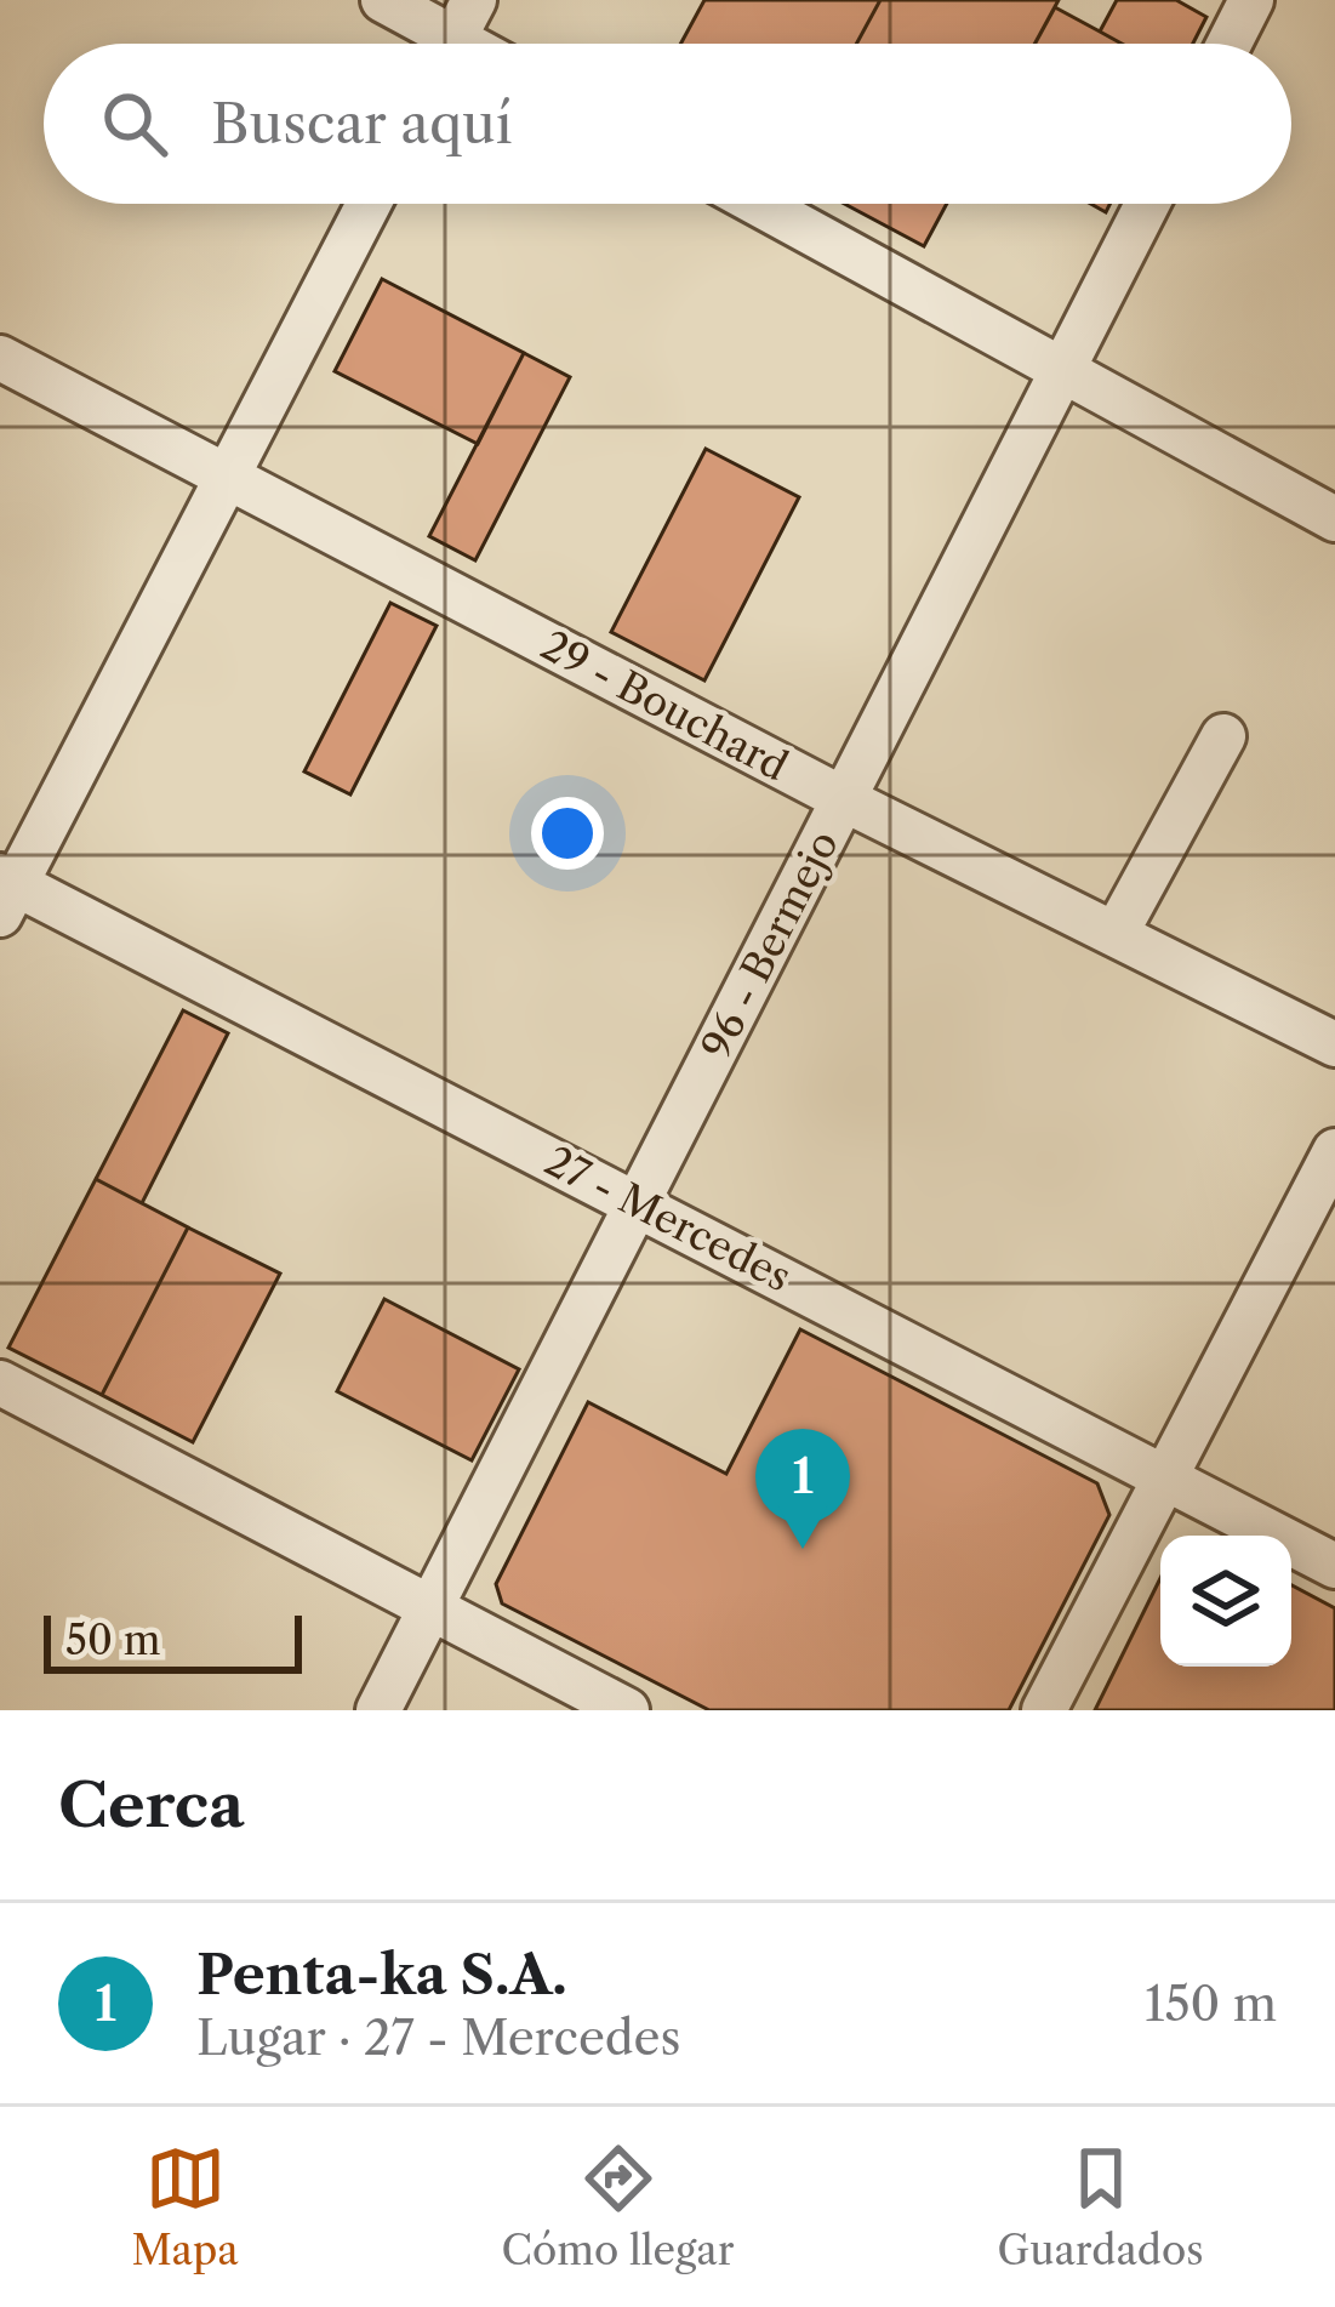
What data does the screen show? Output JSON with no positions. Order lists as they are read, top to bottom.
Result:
{
  "streets": {
    "street": ["29 - Bouchard", "96 - Bermejo", "27 - Mercedes"]
  },
  "crossings": [
    ["29 - Bouchard", "96 - Bermejo"],
    ["96 - Bermejo", "27 - Mercedes"]
  ],
  "scale_bar": "50 m",
  "page": {
    "search": "Buscar aquí",
    "pins": "1",
    "scale": "50 m",
    "heading": "Cerca",
    "list": [
      {
        "mark": "1",
        "name": "Penta-ka S.A.",
        "note": "Lugar · 27 - Mercedes",
        "value": "150 m"
      }
    ],
    "nav": ["Mapa", "Cómo llegar", "Guardados"]
  }
}
